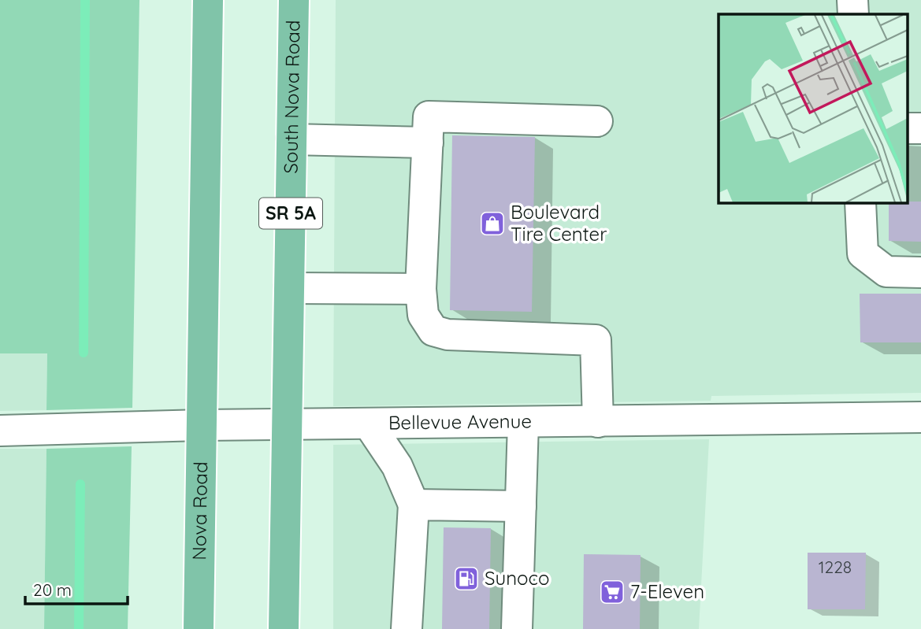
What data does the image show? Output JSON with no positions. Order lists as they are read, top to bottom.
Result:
{
  "streets": {
    "main road": ["South Nova Road", "SR 5A", "Nova Road"],
    "street": ["Bellevue Avenue"]
  },
  "crossings": [
    ["South Nova Road", "SR 5A"],
    ["South Nova Road", "Bellevue Avenue"],
    ["SR 5A", "Bellevue Avenue"],
    ["Bellevue Avenue", "Nova Road"]
  ],
  "places": {
    "shop": ["Boulevard Tire Center"],
    "fuel station": ["Sunoco"],
    "supermarket": ["7-Eleven"]
  },
  "house_numbers": ["1228"],
  "scale_bar": "20 m"
}
